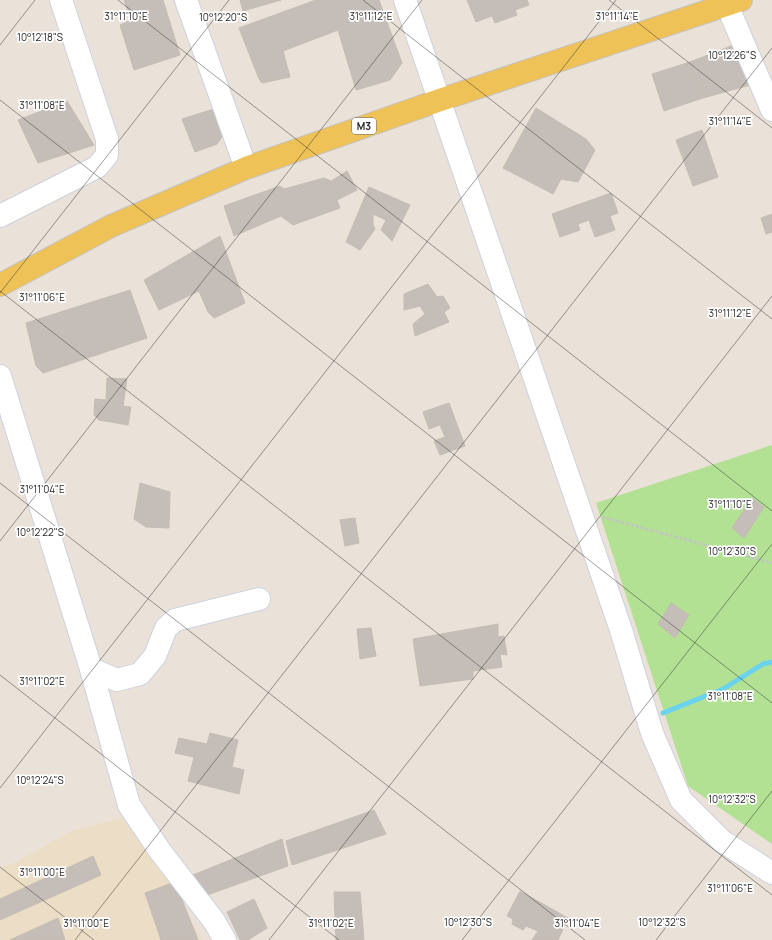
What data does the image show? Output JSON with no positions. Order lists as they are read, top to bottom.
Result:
{
  "streets": {
    "main road": ["M3"]
  },
  "coordinates": [
    "31°11'10\"E",
    "31°11'12\"E",
    "31°11'14\"E",
    "10°12'20\"S",
    "10°12'18\"S",
    "10°12'26\"S",
    "31°11'08\"E",
    "31°11'06\"E",
    "31°11'04\"E",
    "10°12'22\"S",
    "10°12'30\"S",
    "31°11'02\"E",
    "10°12'24\"S",
    "10°12'32\"S",
    "31°11'00\"E"
  ]
}
